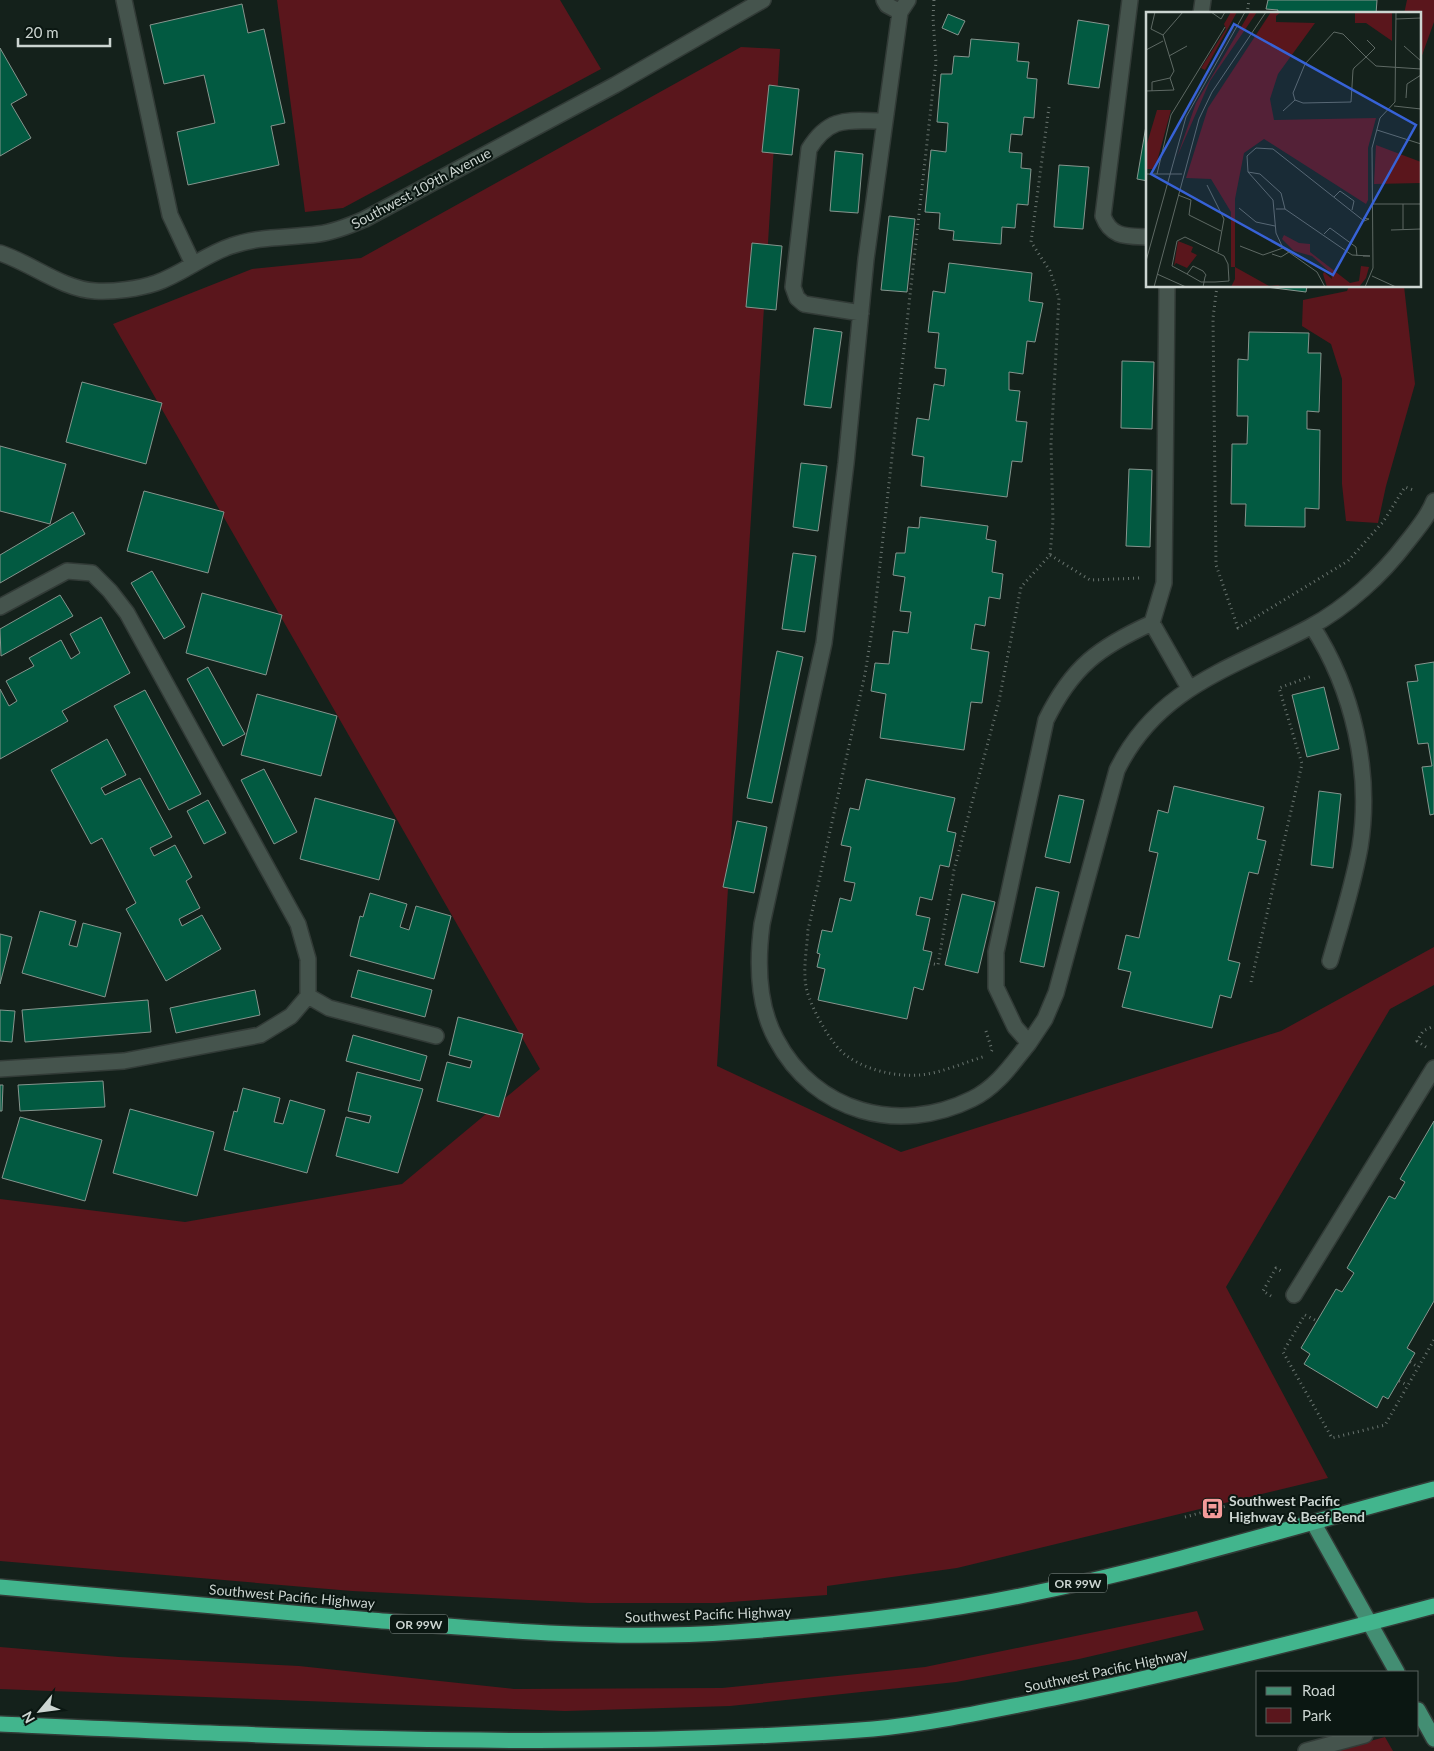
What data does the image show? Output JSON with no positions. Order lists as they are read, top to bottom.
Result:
{
  "streets": {
    "highway": ["OR 99W", "Southwest Pacific Highway"],
    "street": ["Southwest 109th Avenue"]
  },
  "places": {
    "bus stop": ["Southwest Pacific Highway & Beef Bend"]
  },
  "legend": ["Road", "Park"],
  "scale_bar": "20 m",
  "north": "bottom left"
}
